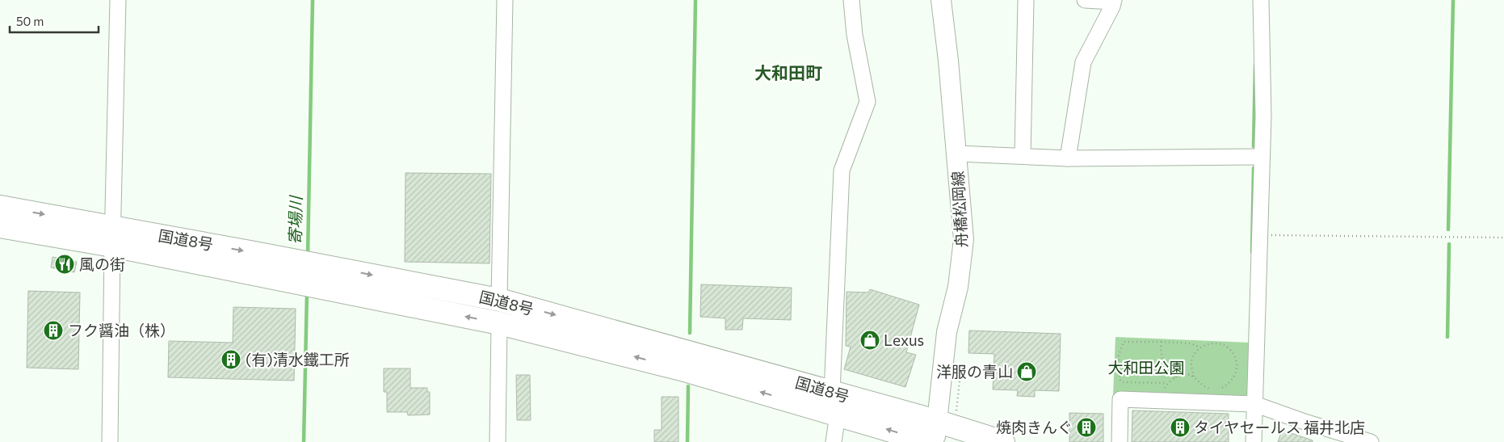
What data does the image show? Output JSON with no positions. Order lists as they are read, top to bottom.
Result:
{
  "streets": {
    "highway": ["国道8号"],
    "main road": ["舟橋松岡線"]
  },
  "crossings": [
    ["舟橋松岡線", "国道8号"]
  ],
  "districts": ["大和田町"],
  "water": ["寄場川"],
  "parks": ["大和田公園"],
  "places": {
    "restaurant": ["風の街"],
    "building": [
      "フク醤油（株）",
      "(有)清水鐵工所",
      "焼肉きんぐ",
      "タイヤセールス 福井北店"
    ],
    "shop": ["Lexus", "洋服の青山"]
  },
  "scale_bar": "50 m"
}
